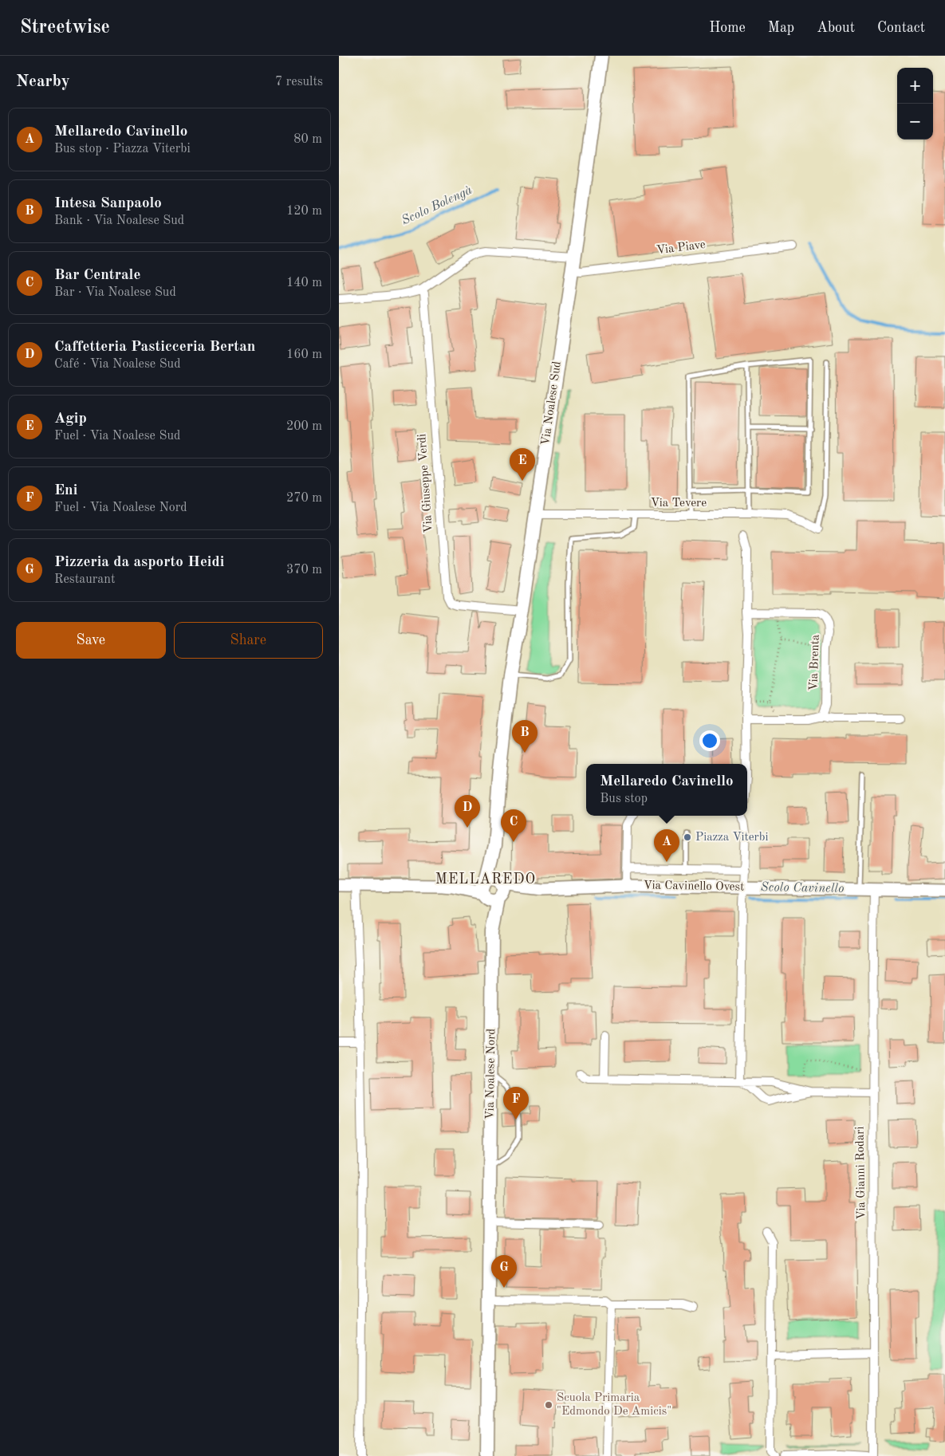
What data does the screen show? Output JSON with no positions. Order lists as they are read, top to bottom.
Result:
{
  "streets": {
    "main road": ["Via Noalese Sud", "Via Noalese Nord"],
    "street": [
      "Via Piave",
      "Via Giuseppe Verdi",
      "Via Tevere",
      "Via Brenta",
      "Via Cavinello Ovest",
      "Via Gianni Rodari"
    ]
  },
  "crossings": [
    ["Via Piave", "Via Noalese Sud"],
    ["Via Noalese Sud", "Via Giuseppe Verdi"],
    ["Via Noalese Sud", "Via Tevere"],
    ["Via Noalese Sud", "Via Cavinello Ovest"],
    ["Via Noalese Sud", "Via Noalese Nord"],
    ["Via Cavinello Ovest", "Via Noalese Nord"],
    ["Via Cavinello Ovest", "Via Gianni Rodari"]
  ],
  "districts": ["MELLAREDO"],
  "water": ["Scolo Bolengà", "Scolo Cavinello"],
  "places": ["Piazza Viterbi", "Scuola Primaria \"Edmondo De Amicis\""],
  "page": {
    "header": "Streetwise",
    "nav": [
      "Home",
      "Map",
      "About",
      "Contact"
    ],
    "heading": ["Nearby", "7 results"],
    "map_buttons": ["+", "−"],
    "list": [
      {
        "mark": "A",
        "name": "Mellaredo Cavinello",
        "note": "Bus stop · Piazza Viterbi",
        "value": "80 m"
      },
      {
        "mark": "B",
        "name": "Intesa Sanpaolo",
        "note": "Bank · Via Noalese Sud",
        "value": "120 m"
      },
      {
        "mark": "C",
        "name": "Bar Centrale",
        "note": "Bar · Via Noalese Sud",
        "value": "140 m"
      },
      {
        "mark": "D",
        "name": "Caffetteria Pasticceria Bertan",
        "note": "Café · Via Noalese Sud",
        "value": "160 m"
      },
      {
        "mark": "E",
        "name": "Agip",
        "note": "Fuel · Via Noalese Sud",
        "value": "200 m"
      },
      {
        "mark": "F",
        "name": "Eni",
        "note": "Fuel · Via Noalese Nord",
        "value": "270 m"
      },
      {
        "mark": "G",
        "name": "Pizzeria da asporto Heidi",
        "note": "Restaurant",
        "value": "370 m"
      }
    ],
    "pins": [
      "E",
      "B",
      "D",
      "C",
      "A",
      "F",
      "G"
    ],
    "buttons": ["Save", "Share"],
    "popup": ["Mellaredo Cavinello", "Bus stop"]
  }
}
